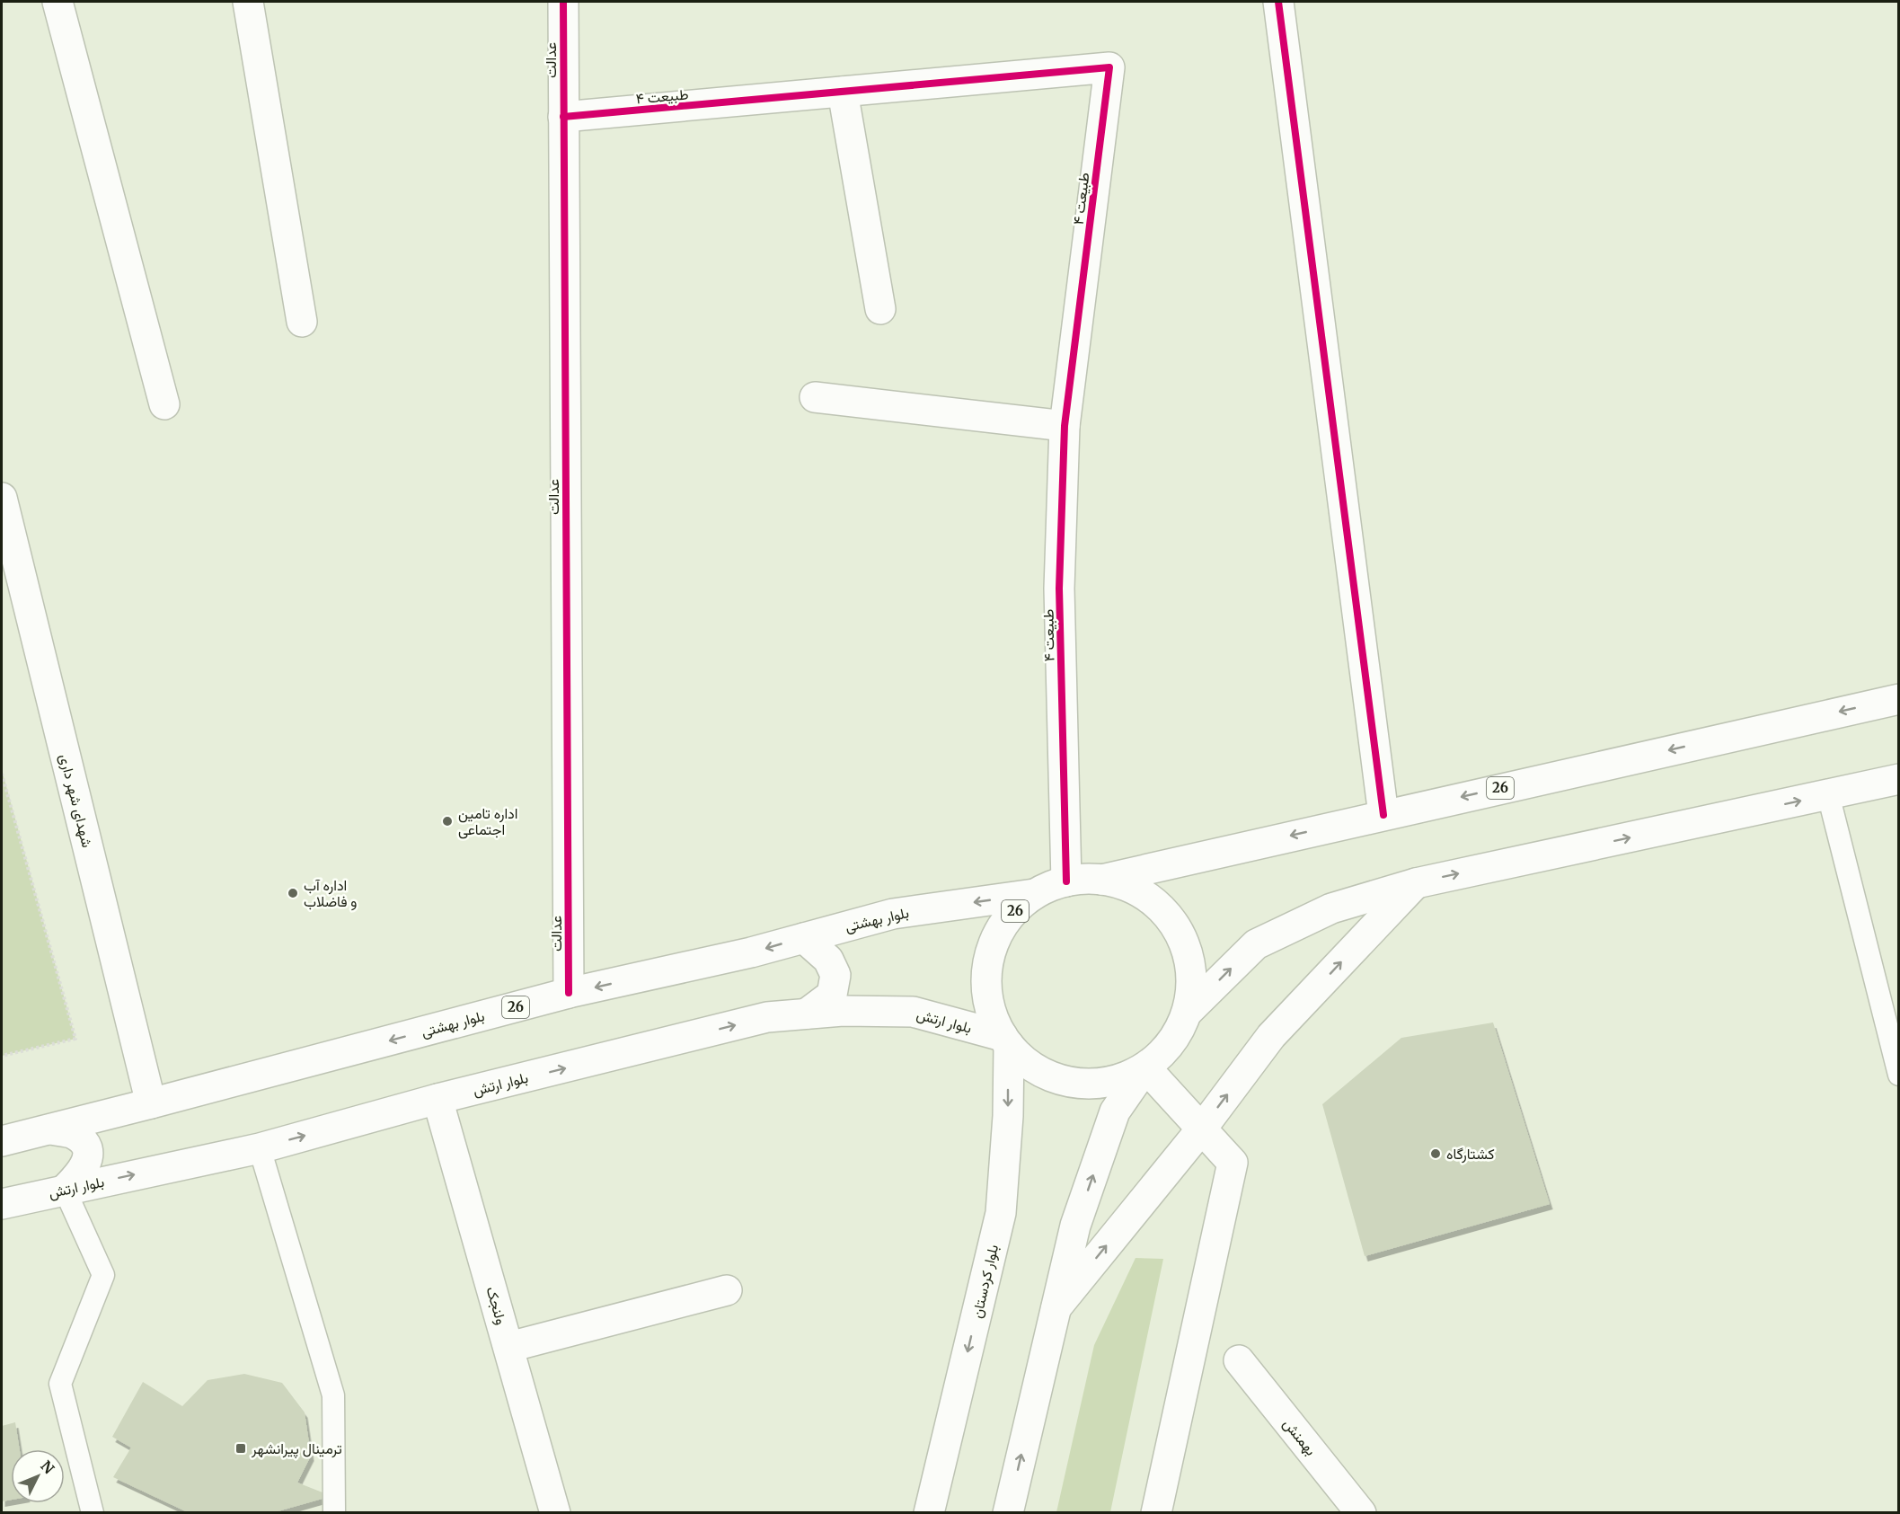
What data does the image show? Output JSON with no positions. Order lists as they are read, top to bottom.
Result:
{
  "streets": {
    "street": [
      "عدالت",
      "طبیعت ۴",
      "26",
      "شهدای شهر داری",
      "بلوار بهشتی",
      "بلوار ارتش",
      "بلوار کردستان",
      "ولنجک",
      "بهمنش"
    ]
  },
  "crossings": [
    ["عدالت", "طبیعت ۴"],
    ["عدالت", "بلوار بهشتی"],
    ["طبیعت ۴", "26"],
    ["26", "بلوار بهشتی"],
    ["26", "بلوار ارتش"],
    ["26", "بلوار کردستان"],
    ["شهدای شهر داری", "بلوار بهشتی"],
    ["بلوار ارتش", "بلوار کردستان"],
    ["بلوار ارتش", "ولنجک"]
  ],
  "one_way": ["بلوار بهشتی", "بلوار ارتش"],
  "places": {
    "other": ["اداره تامین اجتماعی", "اداره آب و فاضلاب", "کشتارگاه"],
    "transit": ["ترمینال پیرانشهر"]
  },
  "north": "top right"
}
